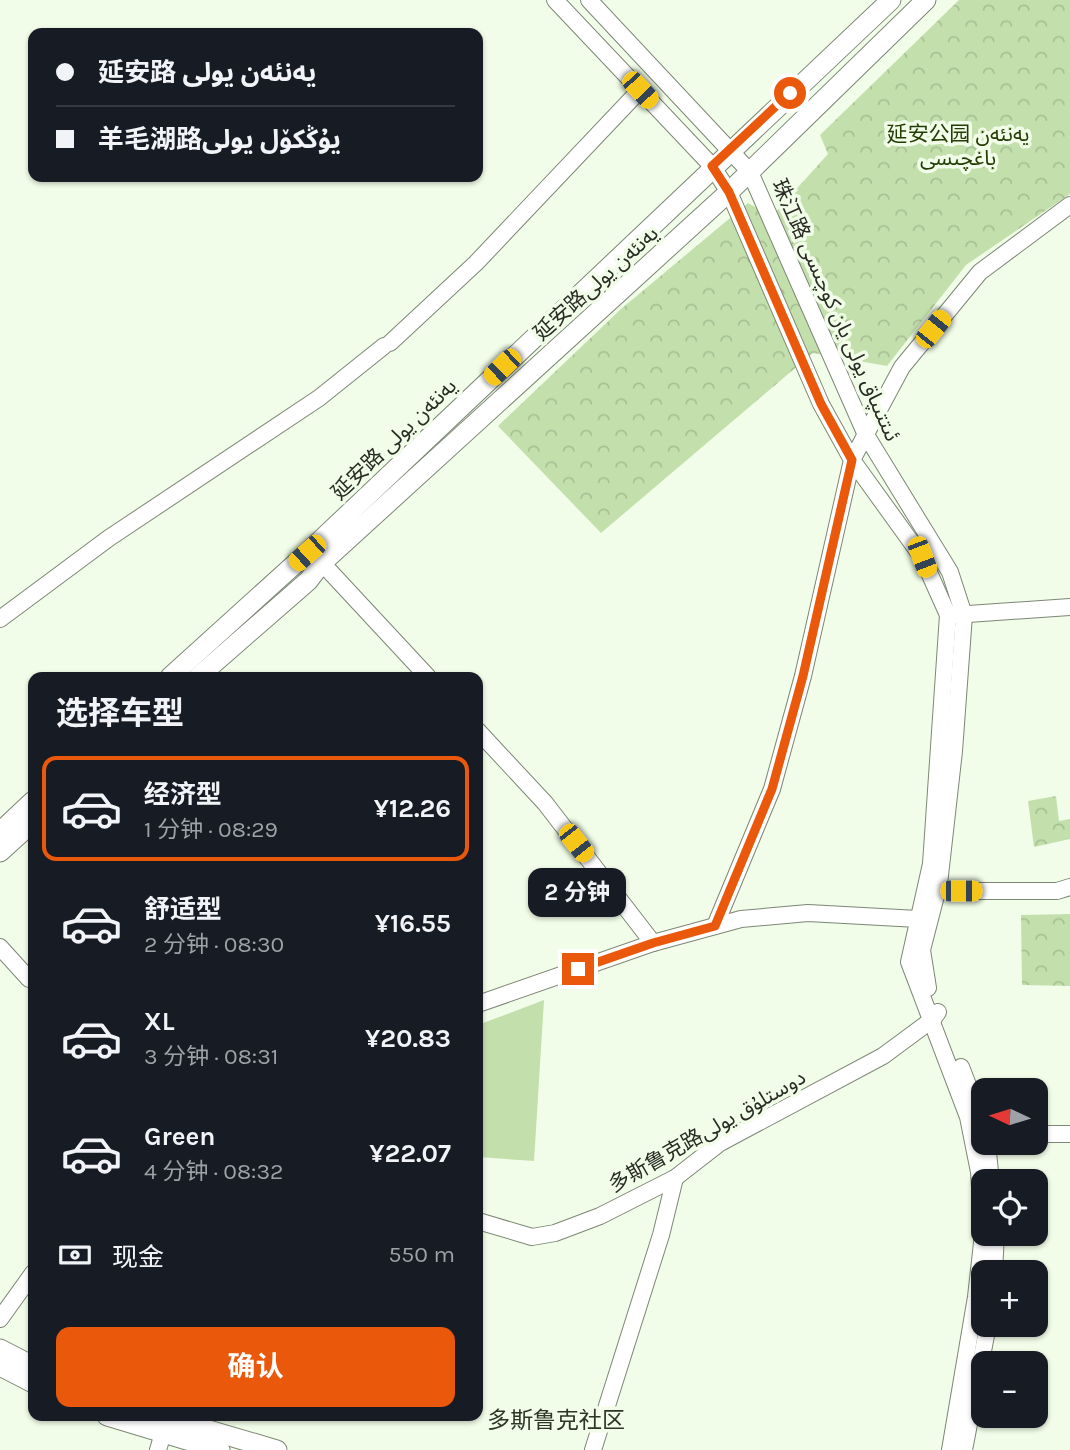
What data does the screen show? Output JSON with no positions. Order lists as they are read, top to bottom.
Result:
{
  "streets": {
    "main road": ["延安路يەنئەن يولى", "延安路 يەنئەن يولى"],
    "street": ["珠江路 ئىتتىپاق يولى يان كوچىسى", "多斯鲁克路دوستلۇق يولى"]
  },
  "crossings": [
    ["延安路يەنئەن يولى", "珠江路 ئىتتىپاق يولى يان كوچىسى"],
    ["珠江路 ئىتتىپاق يولى يان كوچىسى", "延安路 يەنئەن يولى"],
    ["珠江路 ئىتتىپاق يولى يان كوچىسى", "多斯鲁克路دوستلۇق يولى"]
  ],
  "districts": ["多斯鲁克社区"],
  "parks": ["延安公园 يەنئەن باغچىسى"],
  "north": "left",
  "page": {
    "banner": ["延安路 يەنئەن يولى", "羊毛湖路يۇڭكۆل يولى"],
    "heading": "选择车型",
    "list": [
      {
        "name": "经济型",
        "note": "1 分钟 · 08:29",
        "value": "¥12.26"
      },
      {
        "name": "舒适型",
        "note": "2 分钟 · 08:30",
        "value": "¥16.55"
      },
      {
        "name": "XL",
        "note": "3 分钟 · 08:31",
        "value": "¥20.83"
      },
      {
        "name": "Green",
        "note": "4 分钟 · 08:32",
        "value": "¥22.07"
      }
    ],
    "bubble": "2 分钟",
    "map_buttons": ["+", "−"],
    "pay": ["现金", "550 m"],
    "buttons": "确认"
  }
}
